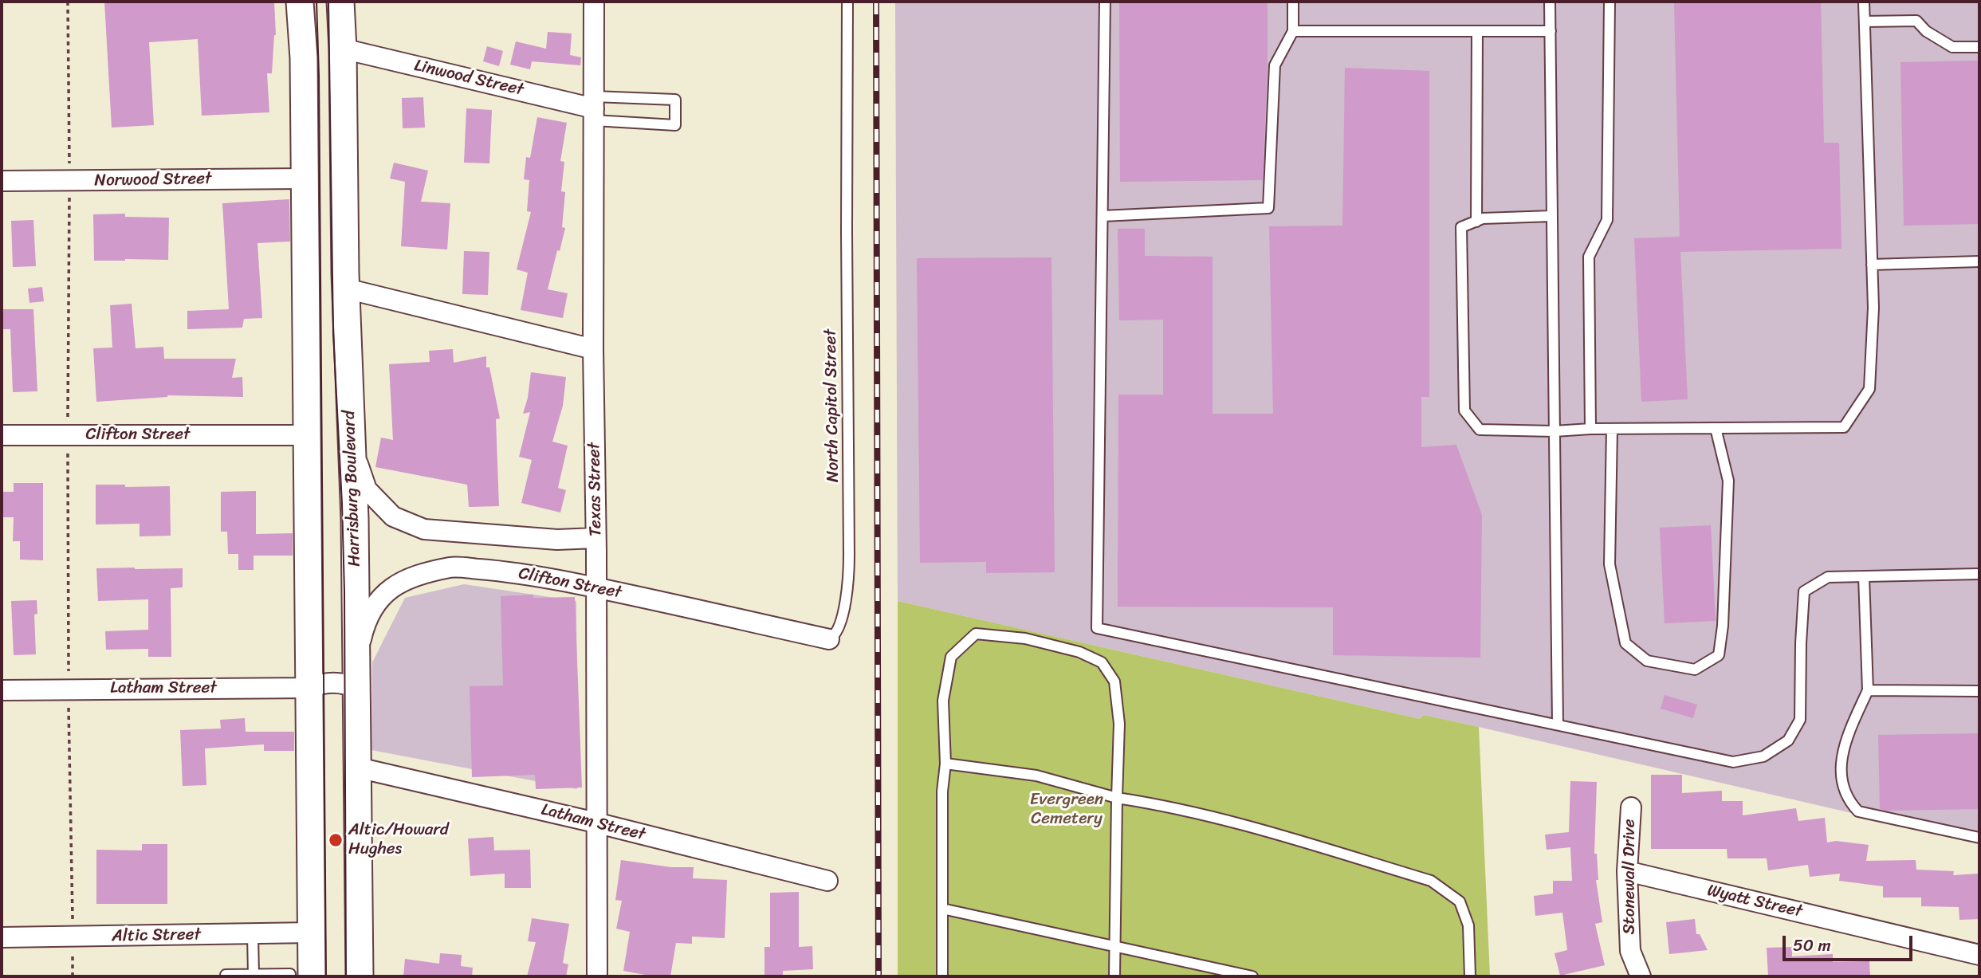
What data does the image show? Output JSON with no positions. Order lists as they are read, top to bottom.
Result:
{
  "streets": {
    "main road": ["Harrisburg Boulevard"],
    "street": [
      "Linwood Street",
      "Norwood Street",
      "Clifton Street",
      "Texas Street",
      "Latham Street",
      "Stonewall Drive",
      "Wyatt Street",
      "Altic Street"
    ],
    "lane": ["North Capitol Street"]
  },
  "crossings": [
    ["Linwood Street", "Harrisburg Boulevard"],
    ["Linwood Street", "Texas Street"],
    ["North Capitol Street", "Clifton Street"],
    ["Clifton Street", "Harrisburg Boulevard"],
    ["Clifton Street", "Texas Street"],
    ["Harrisburg Boulevard", "Latham Street"],
    ["Texas Street", "Latham Street"],
    ["Stonewall Drive", "Wyatt Street"]
  ],
  "parks": ["Evergreen Cemetery"],
  "places": ["Altic/Howard Hughes"],
  "scale_bar": "50 m"
}
